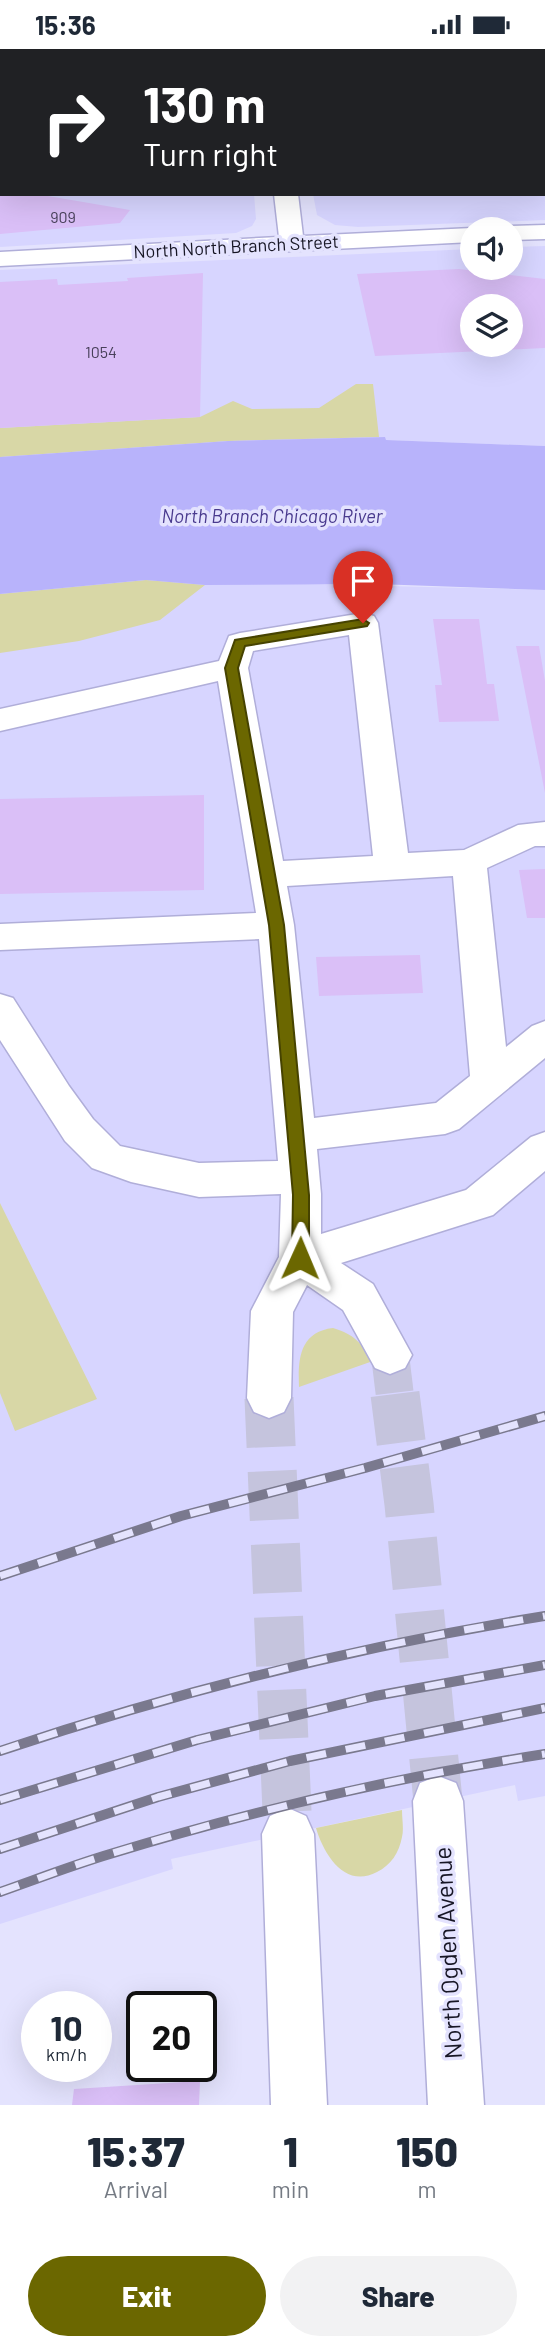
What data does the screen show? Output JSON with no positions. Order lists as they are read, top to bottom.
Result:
{
  "streets": {
    "street": ["North North Branch Street", "North Ogden Avenue"]
  },
  "water": ["North Branch Chicago River"],
  "house_numbers": ["909", "1054"],
  "page": {
    "status": "15:36",
    "turn": ["130 m", "Turn right"],
    "speed": "10 km/h",
    "limit": "20",
    "eta": [
      "15:37",
      "Arrival",
      "1",
      "min",
      "150",
      "m"
    ],
    "buttons": ["Exit", "Share"]
  }
}
